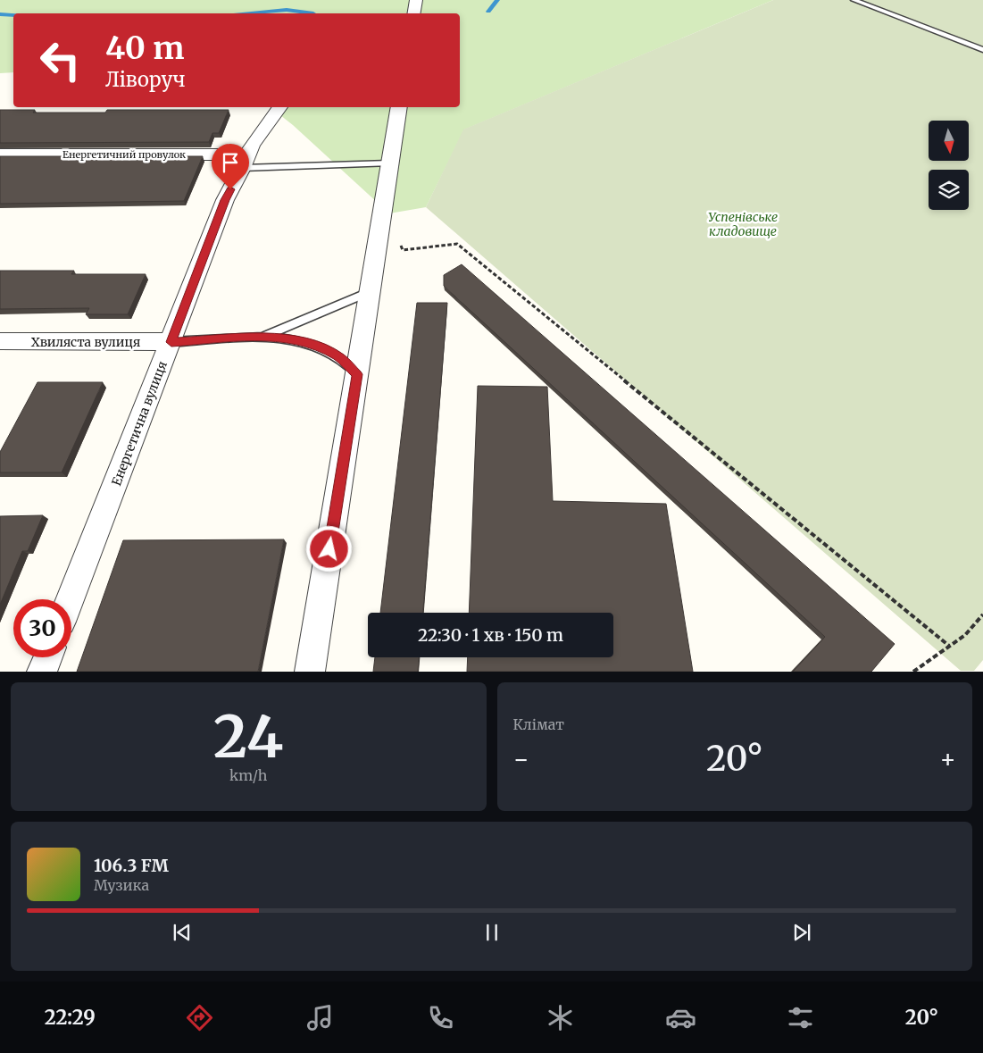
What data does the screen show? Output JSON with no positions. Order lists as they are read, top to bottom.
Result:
{
  "streets": {
    "street": ["Енергетичний провулок", "Хвиляста вулиця", "Енергетична вулиця"]
  },
  "crossings": [
    ["Енергетичний провулок", "Енергетична вулиця"],
    ["Хвиляста вулиця", "Енергетична вулиця"]
  ],
  "parks": ["Успенівське кладовище"],
  "north": "bottom",
  "page": {
    "turn": ["40 m", "Ліворуч"],
    "limit": "30",
    "trip": "22:30 · 1 хв · 150 m",
    "tile": [
      ["24", "km/h"],
      "Клімат"
    ],
    "heat": ["−", "20°", "+"],
    "song": ["106.3 FM", "Музика"],
    "tabs": ["22:29", "20°"]
  }
}
